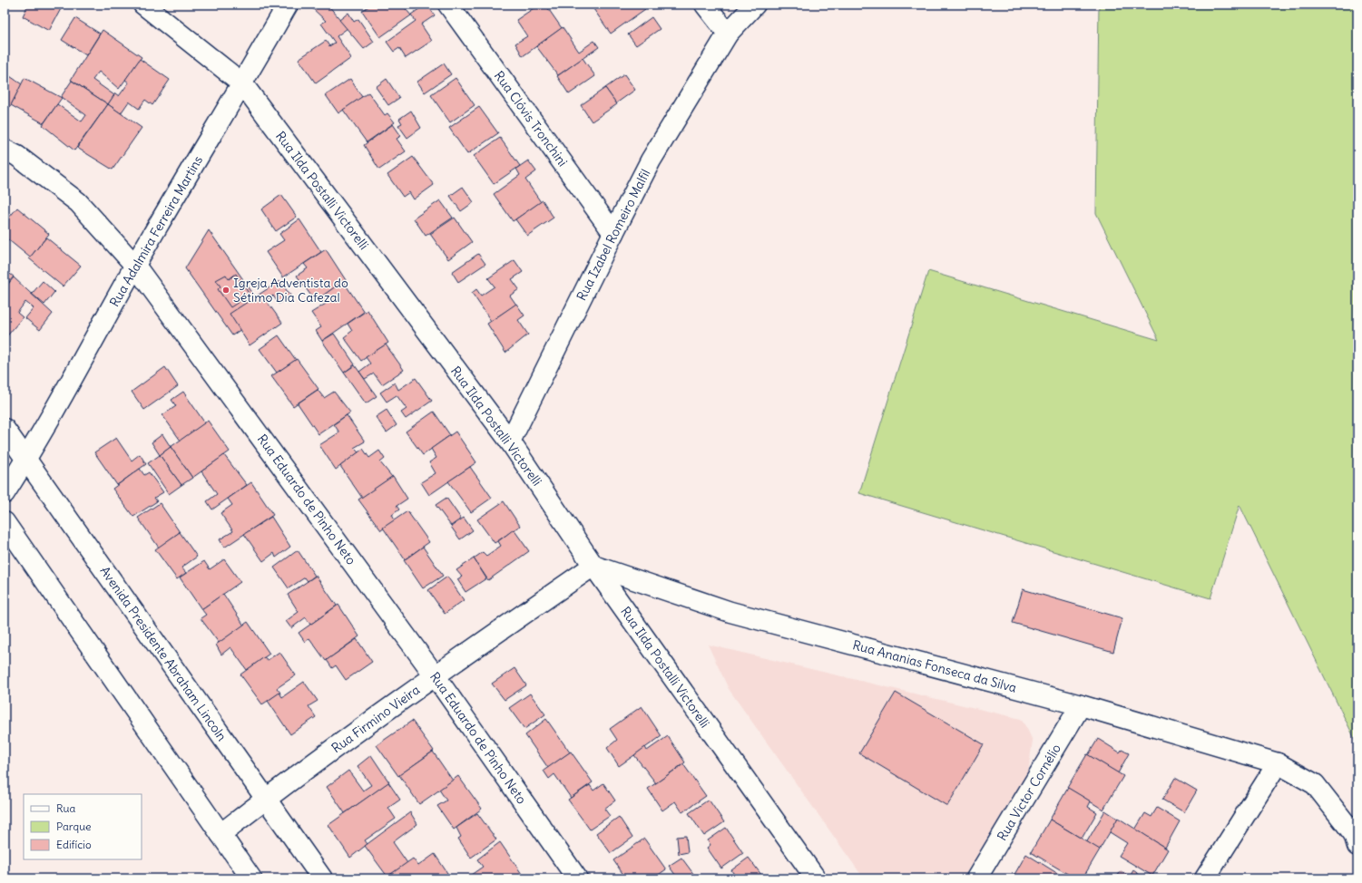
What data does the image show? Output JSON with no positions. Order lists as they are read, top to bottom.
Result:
{
  "streets": {
    "street": [
      "Rua Clóvis Tronchini",
      "Rua Ilda Postalli Victorelli",
      "Rua Adalmira Ferreira Martins",
      "Rua Izabel Romeiro Malfil",
      "Rua Eduardo de Pinho Neto",
      "Avenida Presidente Abraham Lincoln",
      "Rua Ananias Fonseca da Silva",
      "Rua Firmino Vieira",
      "Rua Victor Cornélio"
    ]
  },
  "crossings": [
    ["Rua Clóvis Tronchini", "Rua Izabel Romeiro Malfil"],
    ["Rua Ilda Postalli Victorelli", "Rua Adalmira Ferreira Martins"],
    ["Rua Ilda Postalli Victorelli", "Rua Izabel Romeiro Malfil"],
    ["Rua Ilda Postalli Victorelli", "Rua Ananias Fonseca da Silva"],
    ["Rua Ilda Postalli Victorelli", "Rua Firmino Vieira"],
    ["Rua Adalmira Ferreira Martins", "Rua Eduardo de Pinho Neto"],
    ["Rua Adalmira Ferreira Martins", "Avenida Presidente Abraham Lincoln"],
    ["Rua Eduardo de Pinho Neto", "Rua Firmino Vieira"],
    ["Avenida Presidente Abraham Lincoln", "Rua Firmino Vieira"],
    ["Rua Ananias Fonseca da Silva", "Rua Firmino Vieira"],
    ["Rua Ananias Fonseca da Silva", "Rua Victor Cornélio"]
  ],
  "places": ["Igreja Adventista do Sétimo Dia Cafezal"],
  "legend": ["Rua", "Parque", "Edifício"]
}
